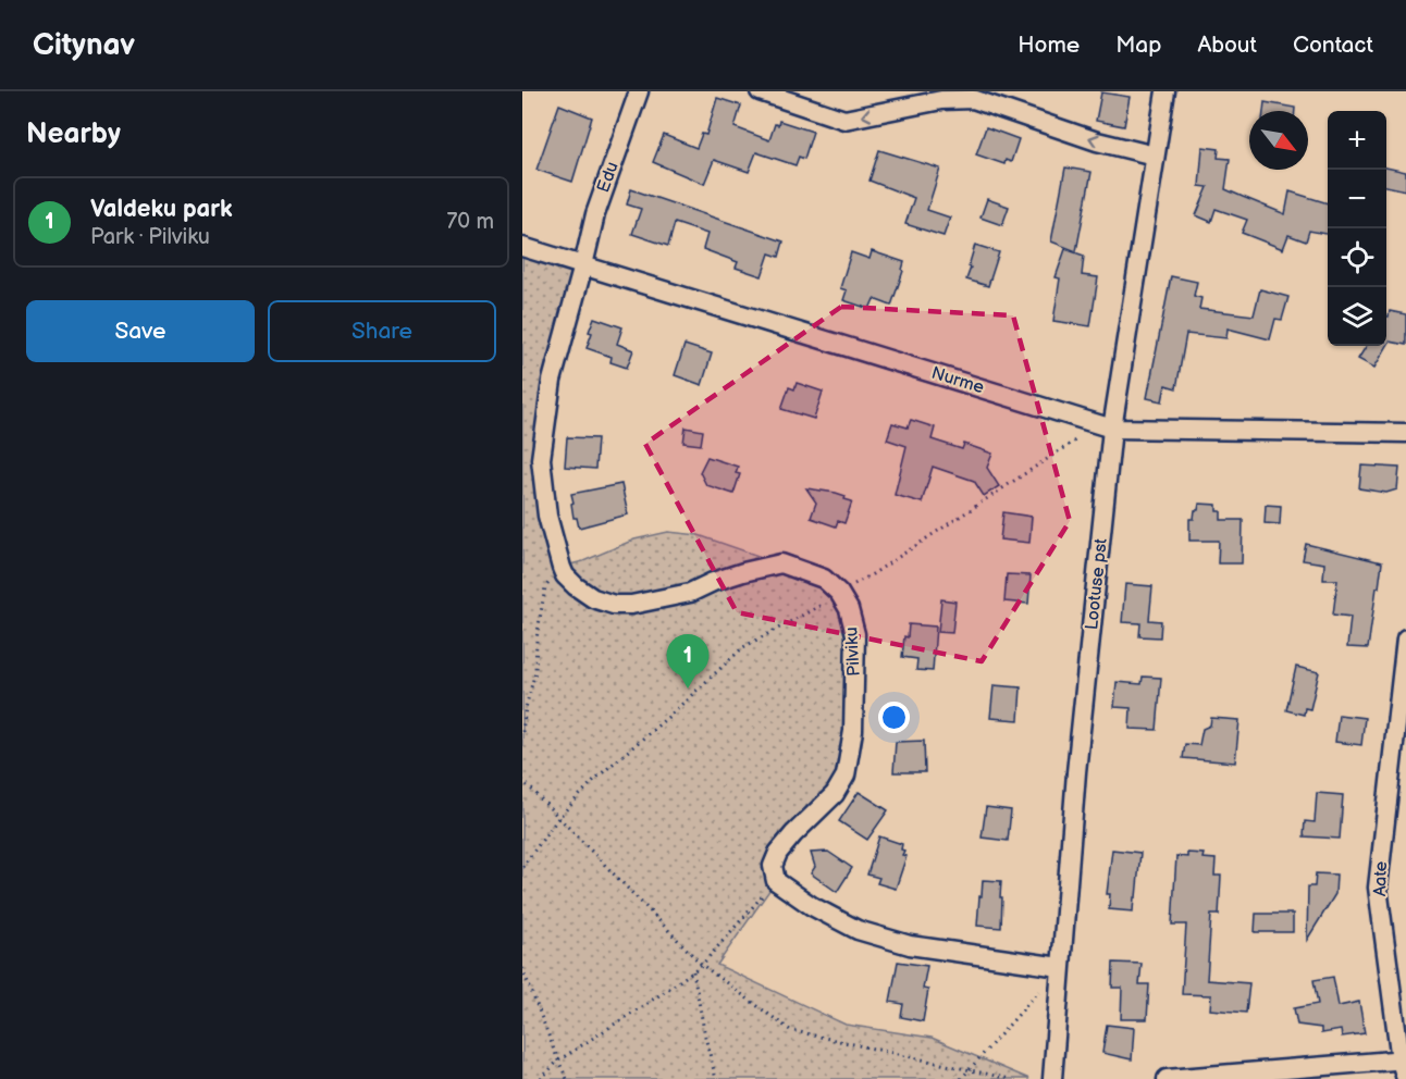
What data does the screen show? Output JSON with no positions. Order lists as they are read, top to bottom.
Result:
{
  "streets": {
    "street": [
      "Edu",
      "Nurme",
      "Lootuse pst",
      "Pilviku",
      "Aate"
    ]
  },
  "crossings": [
    ["Edu", "Nurme"],
    ["Nurme", "Lootuse pst"]
  ],
  "north": "bottom right",
  "page": {
    "header": "Citynav",
    "nav": [
      "Home",
      "Map",
      "About",
      "Contact"
    ],
    "heading": "Nearby",
    "map_buttons": ["+", "−"],
    "list": [
      {
        "mark": "1",
        "name": "Valdeku park",
        "note": "Park · Pilviku",
        "value": "70 m"
      }
    ],
    "buttons": ["Save", "Share"],
    "pins": "1"
  }
}
